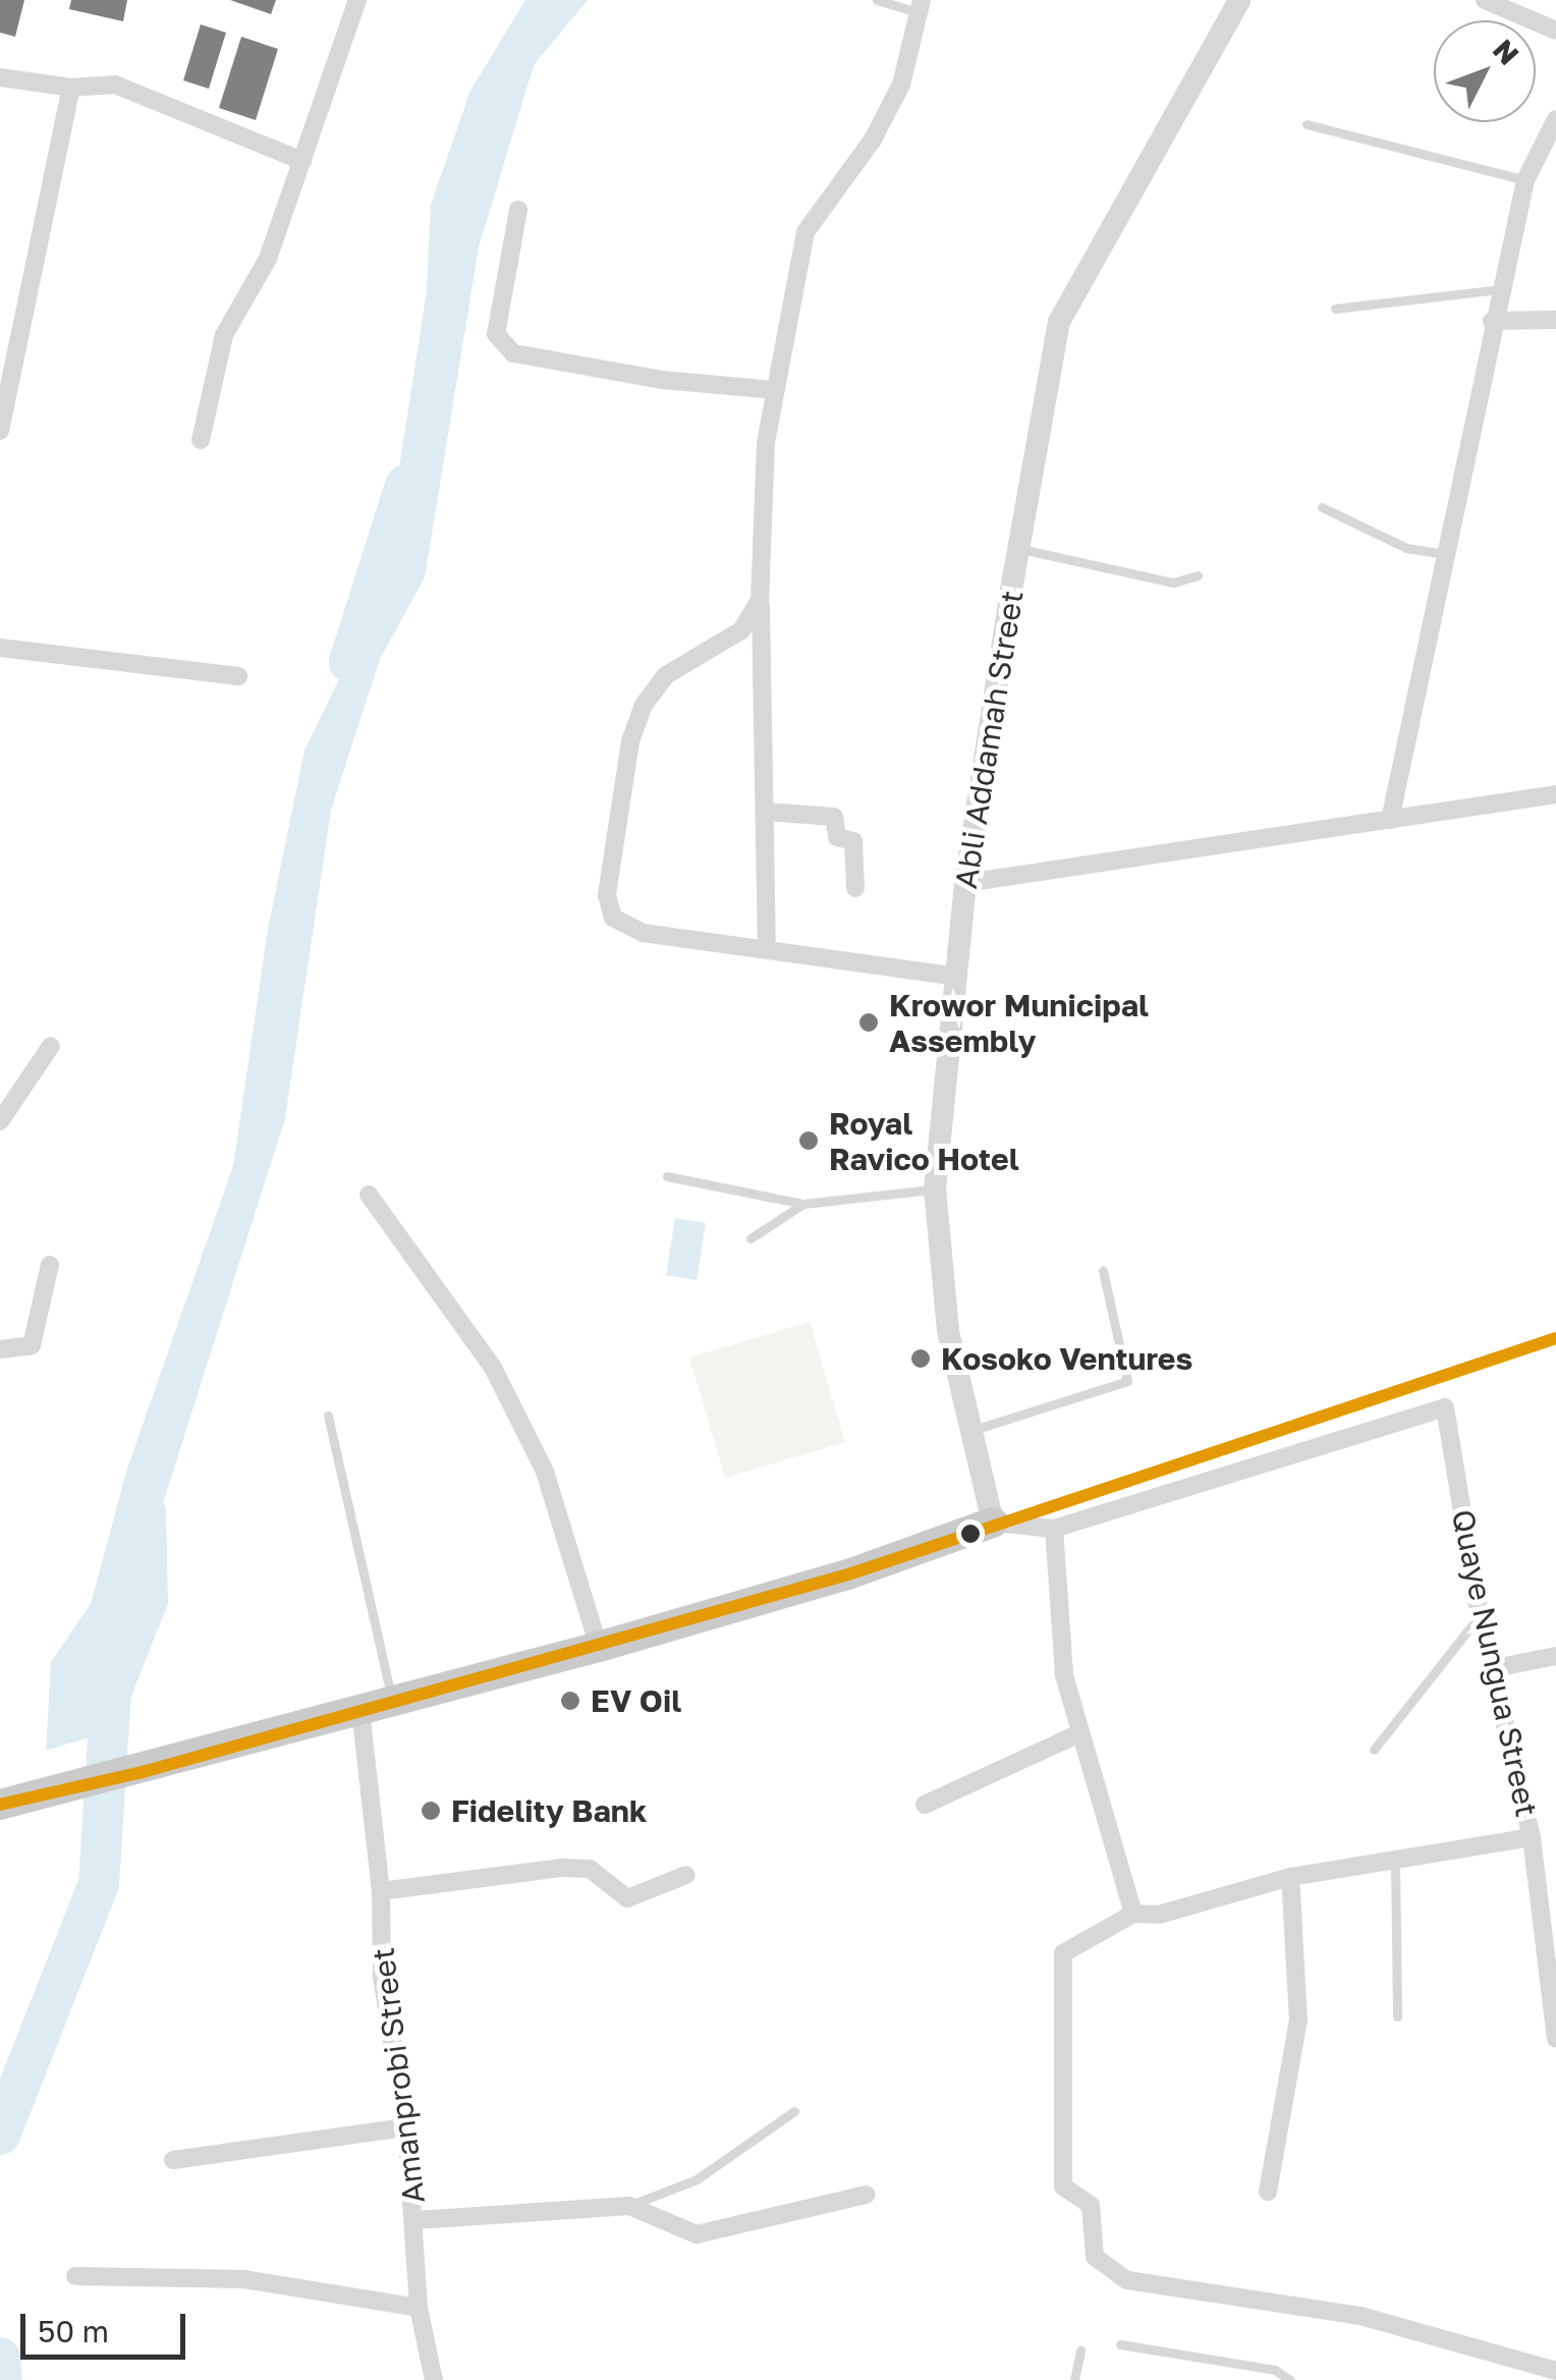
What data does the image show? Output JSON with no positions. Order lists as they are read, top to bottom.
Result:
{
  "streets": {
    "street": ["Abli Addamah Street", "Quaye Nungua Street", "Amanprobi Street"]
  },
  "places": [
    "Krowor Municipal Assembly",
    "Royal Ravico Hotel",
    "Kosoko Ventures",
    "EV Oil",
    "Fidelity Bank"
  ],
  "scale_bar": "50 m",
  "north": "top right"
}
